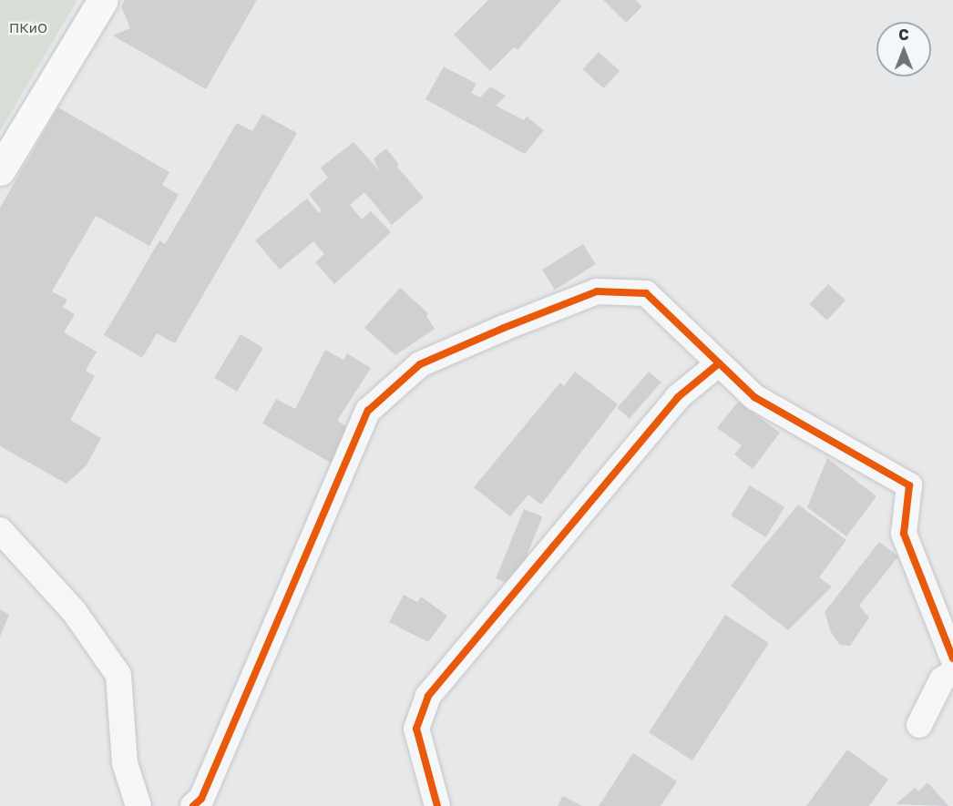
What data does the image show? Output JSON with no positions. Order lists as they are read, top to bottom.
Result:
{
  "parks": ["ПКиО"],
  "north": "top"
}
